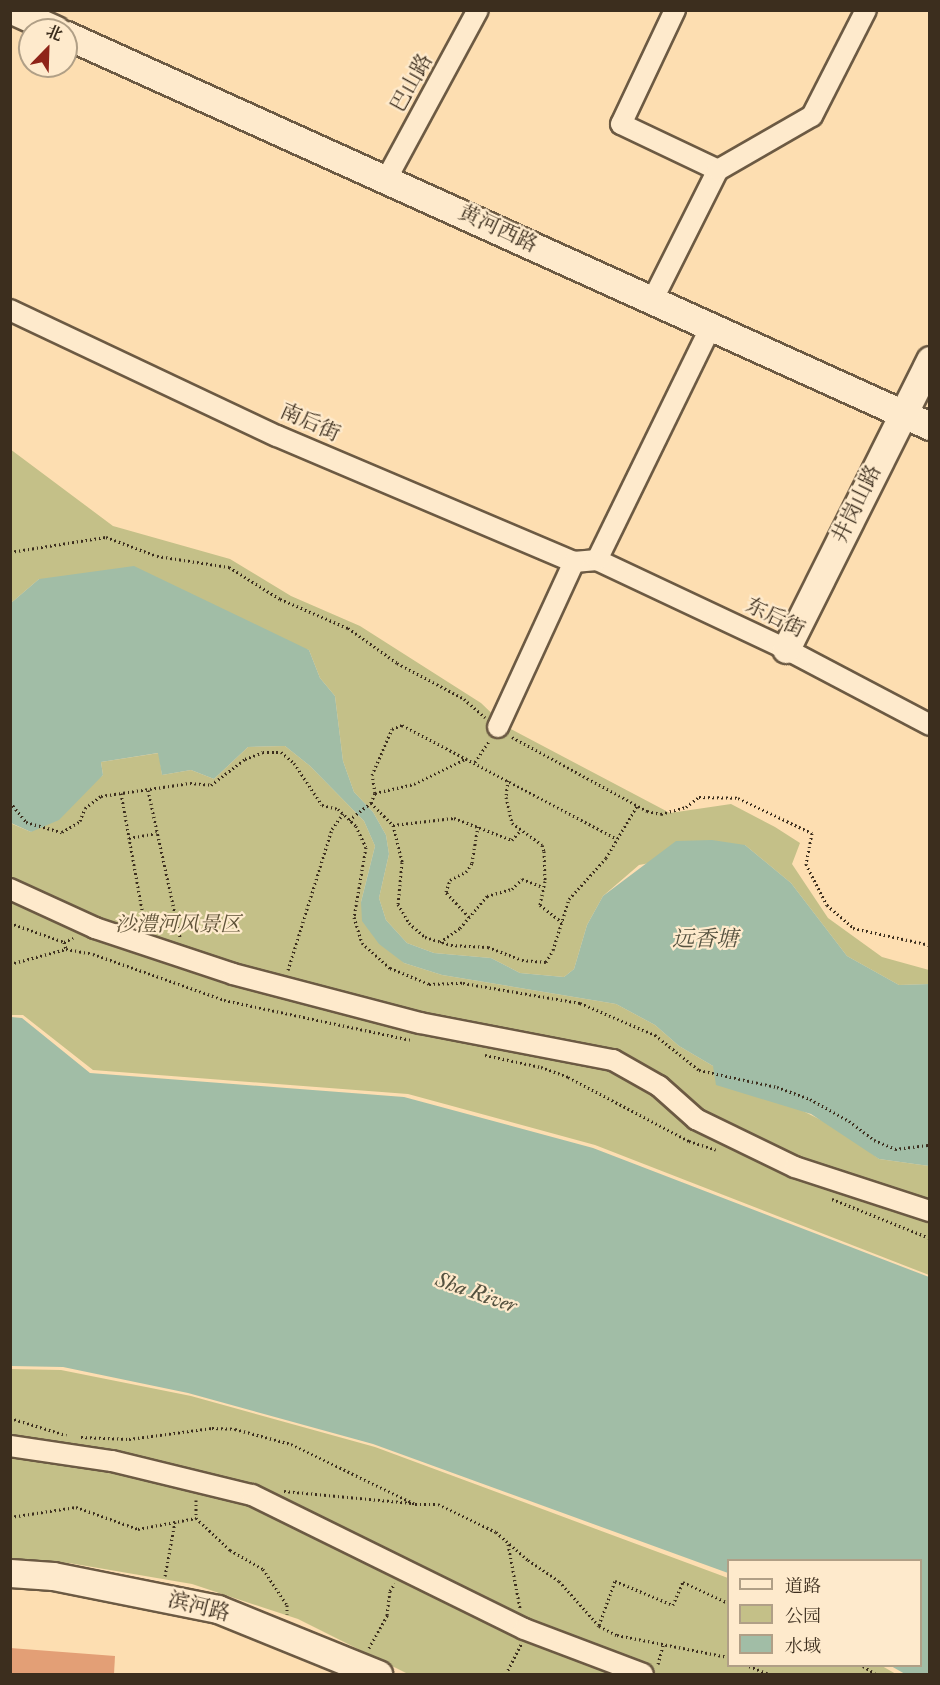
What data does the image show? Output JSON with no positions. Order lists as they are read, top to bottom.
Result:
{
  "streets": {
    "street": [
      "巴山路",
      "黄河西路",
      "南后街",
      "井岗山路",
      "东后街",
      "滨河路"
    ]
  },
  "crossings": [
    ["巴山路", "黄河西路"],
    ["黄河西路", "井岗山路"],
    ["南后街", "东后街"],
    ["井岗山路", "东后街"]
  ],
  "water": ["远香塘", "Sha River"],
  "parks": ["沙澧河风景区"],
  "legend": ["道路", "公园", "水域"],
  "north": "top right"
}
